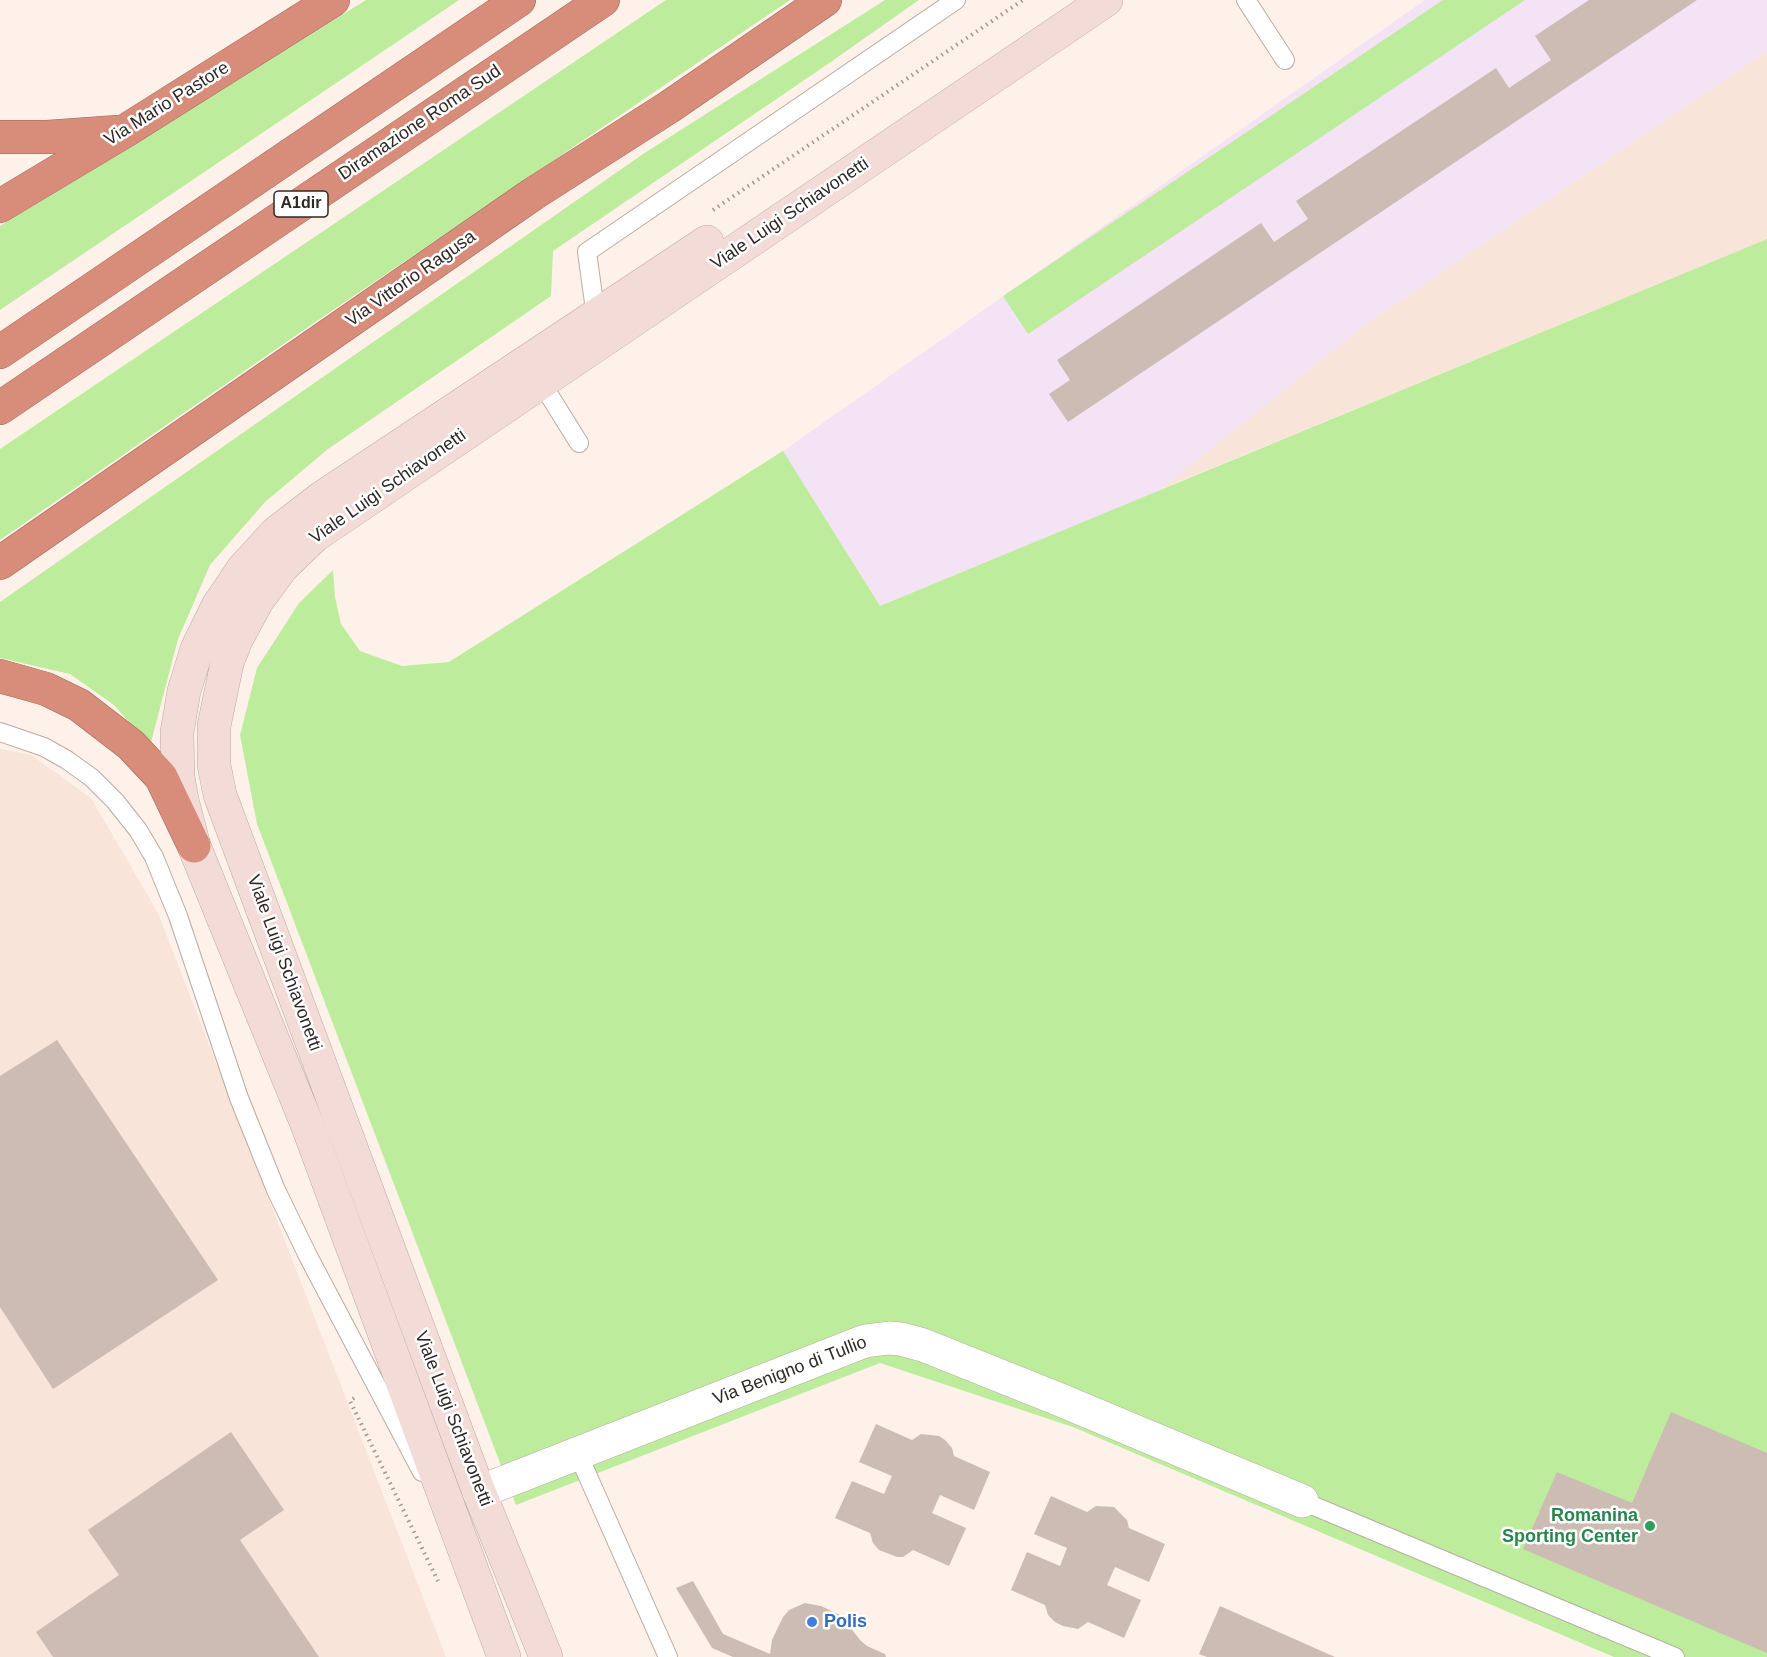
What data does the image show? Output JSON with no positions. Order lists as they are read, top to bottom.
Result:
{
  "streets": {
    "highway": [
      "Via Mario Pastore",
      "Diramazione Roma Sud",
      "A1dir",
      "Via Vittorio Ragusa"
    ],
    "street": ["Viale Luigi Schiavonetti", "Via Benigno di Tullio"]
  },
  "crossings": [
    ["Viale Luigi Schiavonetti", "Via Benigno di Tullio"]
  ],
  "places": ["Romanina Sporting Center", "Polis"]
}
